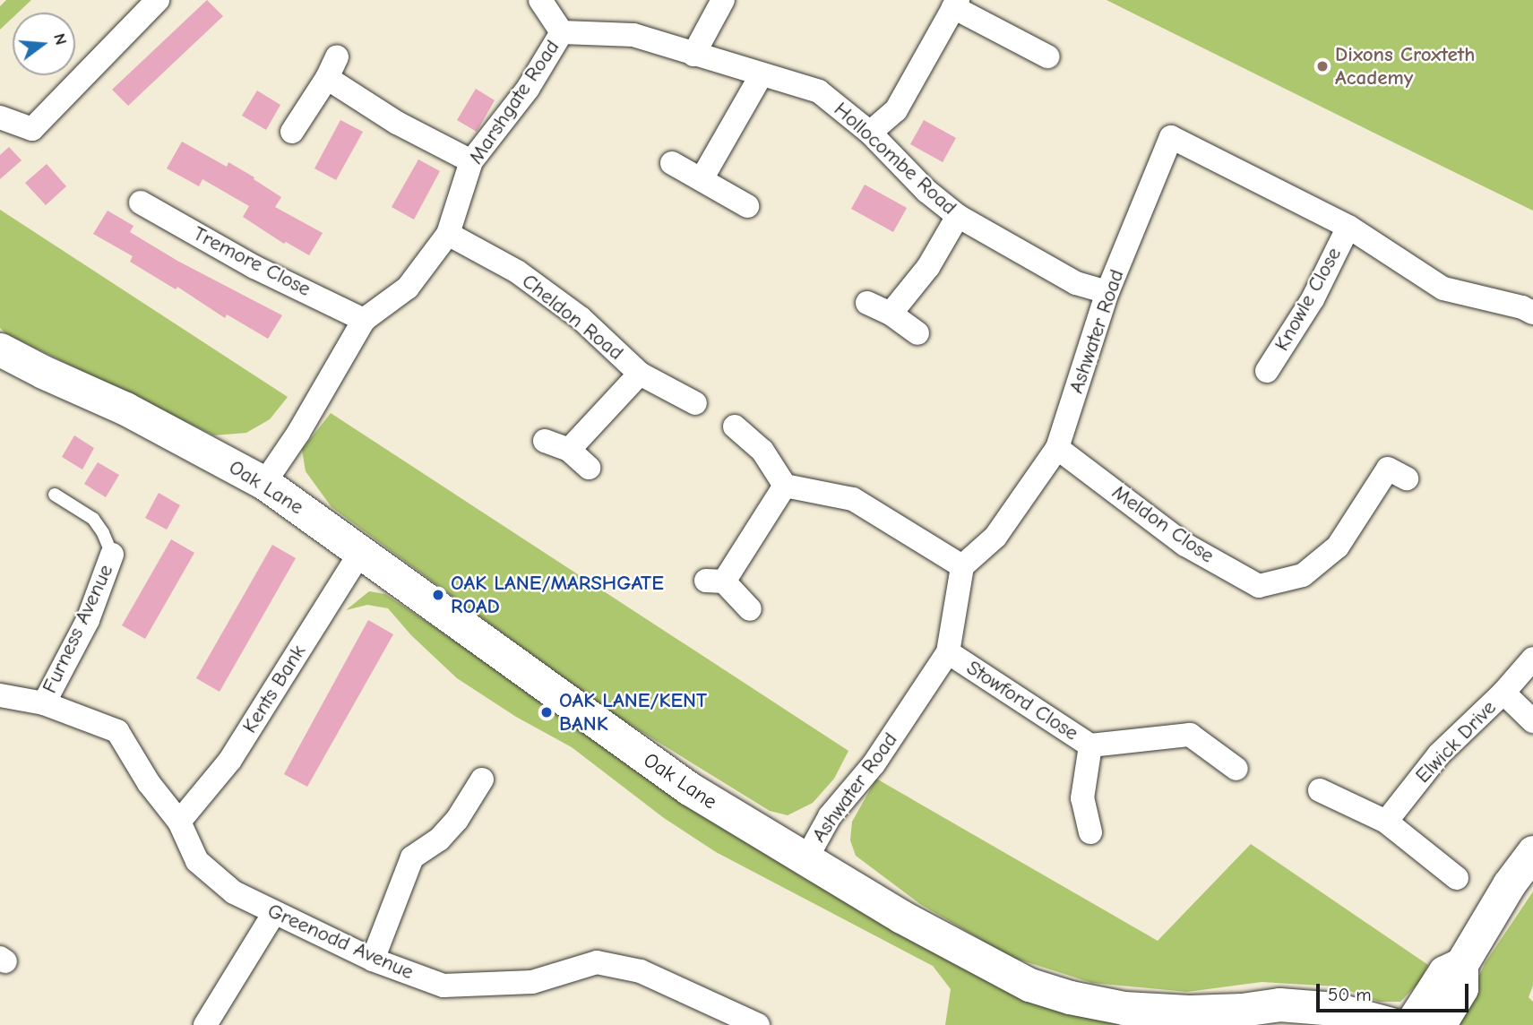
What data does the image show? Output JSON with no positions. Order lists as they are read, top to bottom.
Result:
{
  "streets": {
    "street": [
      "Marshgate Road",
      "Hollocombe Road",
      "Tremore Close",
      "Knowle Close",
      "Cheldon Road",
      "Ashwater Road",
      "Oak Lane",
      "Meldon Close",
      "Furness Avenue",
      "Kents Bank",
      "Stowford Close",
      "Elwick Drive",
      "Greenodd Avenue"
    ]
  },
  "crossings": [
    ["Marshgate Road", "Hollocombe Road"],
    ["Marshgate Road", "Tremore Close"],
    ["Marshgate Road", "Cheldon Road"],
    ["Marshgate Road", "Oak Lane"],
    ["Hollocombe Road", "Ashwater Road"],
    ["Knowle Close", "Ashwater Road"],
    ["Ashwater Road", "Oak Lane"],
    ["Ashwater Road", "Meldon Close"],
    ["Ashwater Road", "Stowford Close"],
    ["Oak Lane", "Kents Bank"],
    ["Furness Avenue", "Greenodd Avenue"],
    ["Kents Bank", "Greenodd Avenue"]
  ],
  "places": ["Dixons Croxteth Academy", "OAK LANE/MARSHGATE ROAD", "OAK LANE/KENT BANK"],
  "scale_bar": "50 m",
  "north": "right"
}
